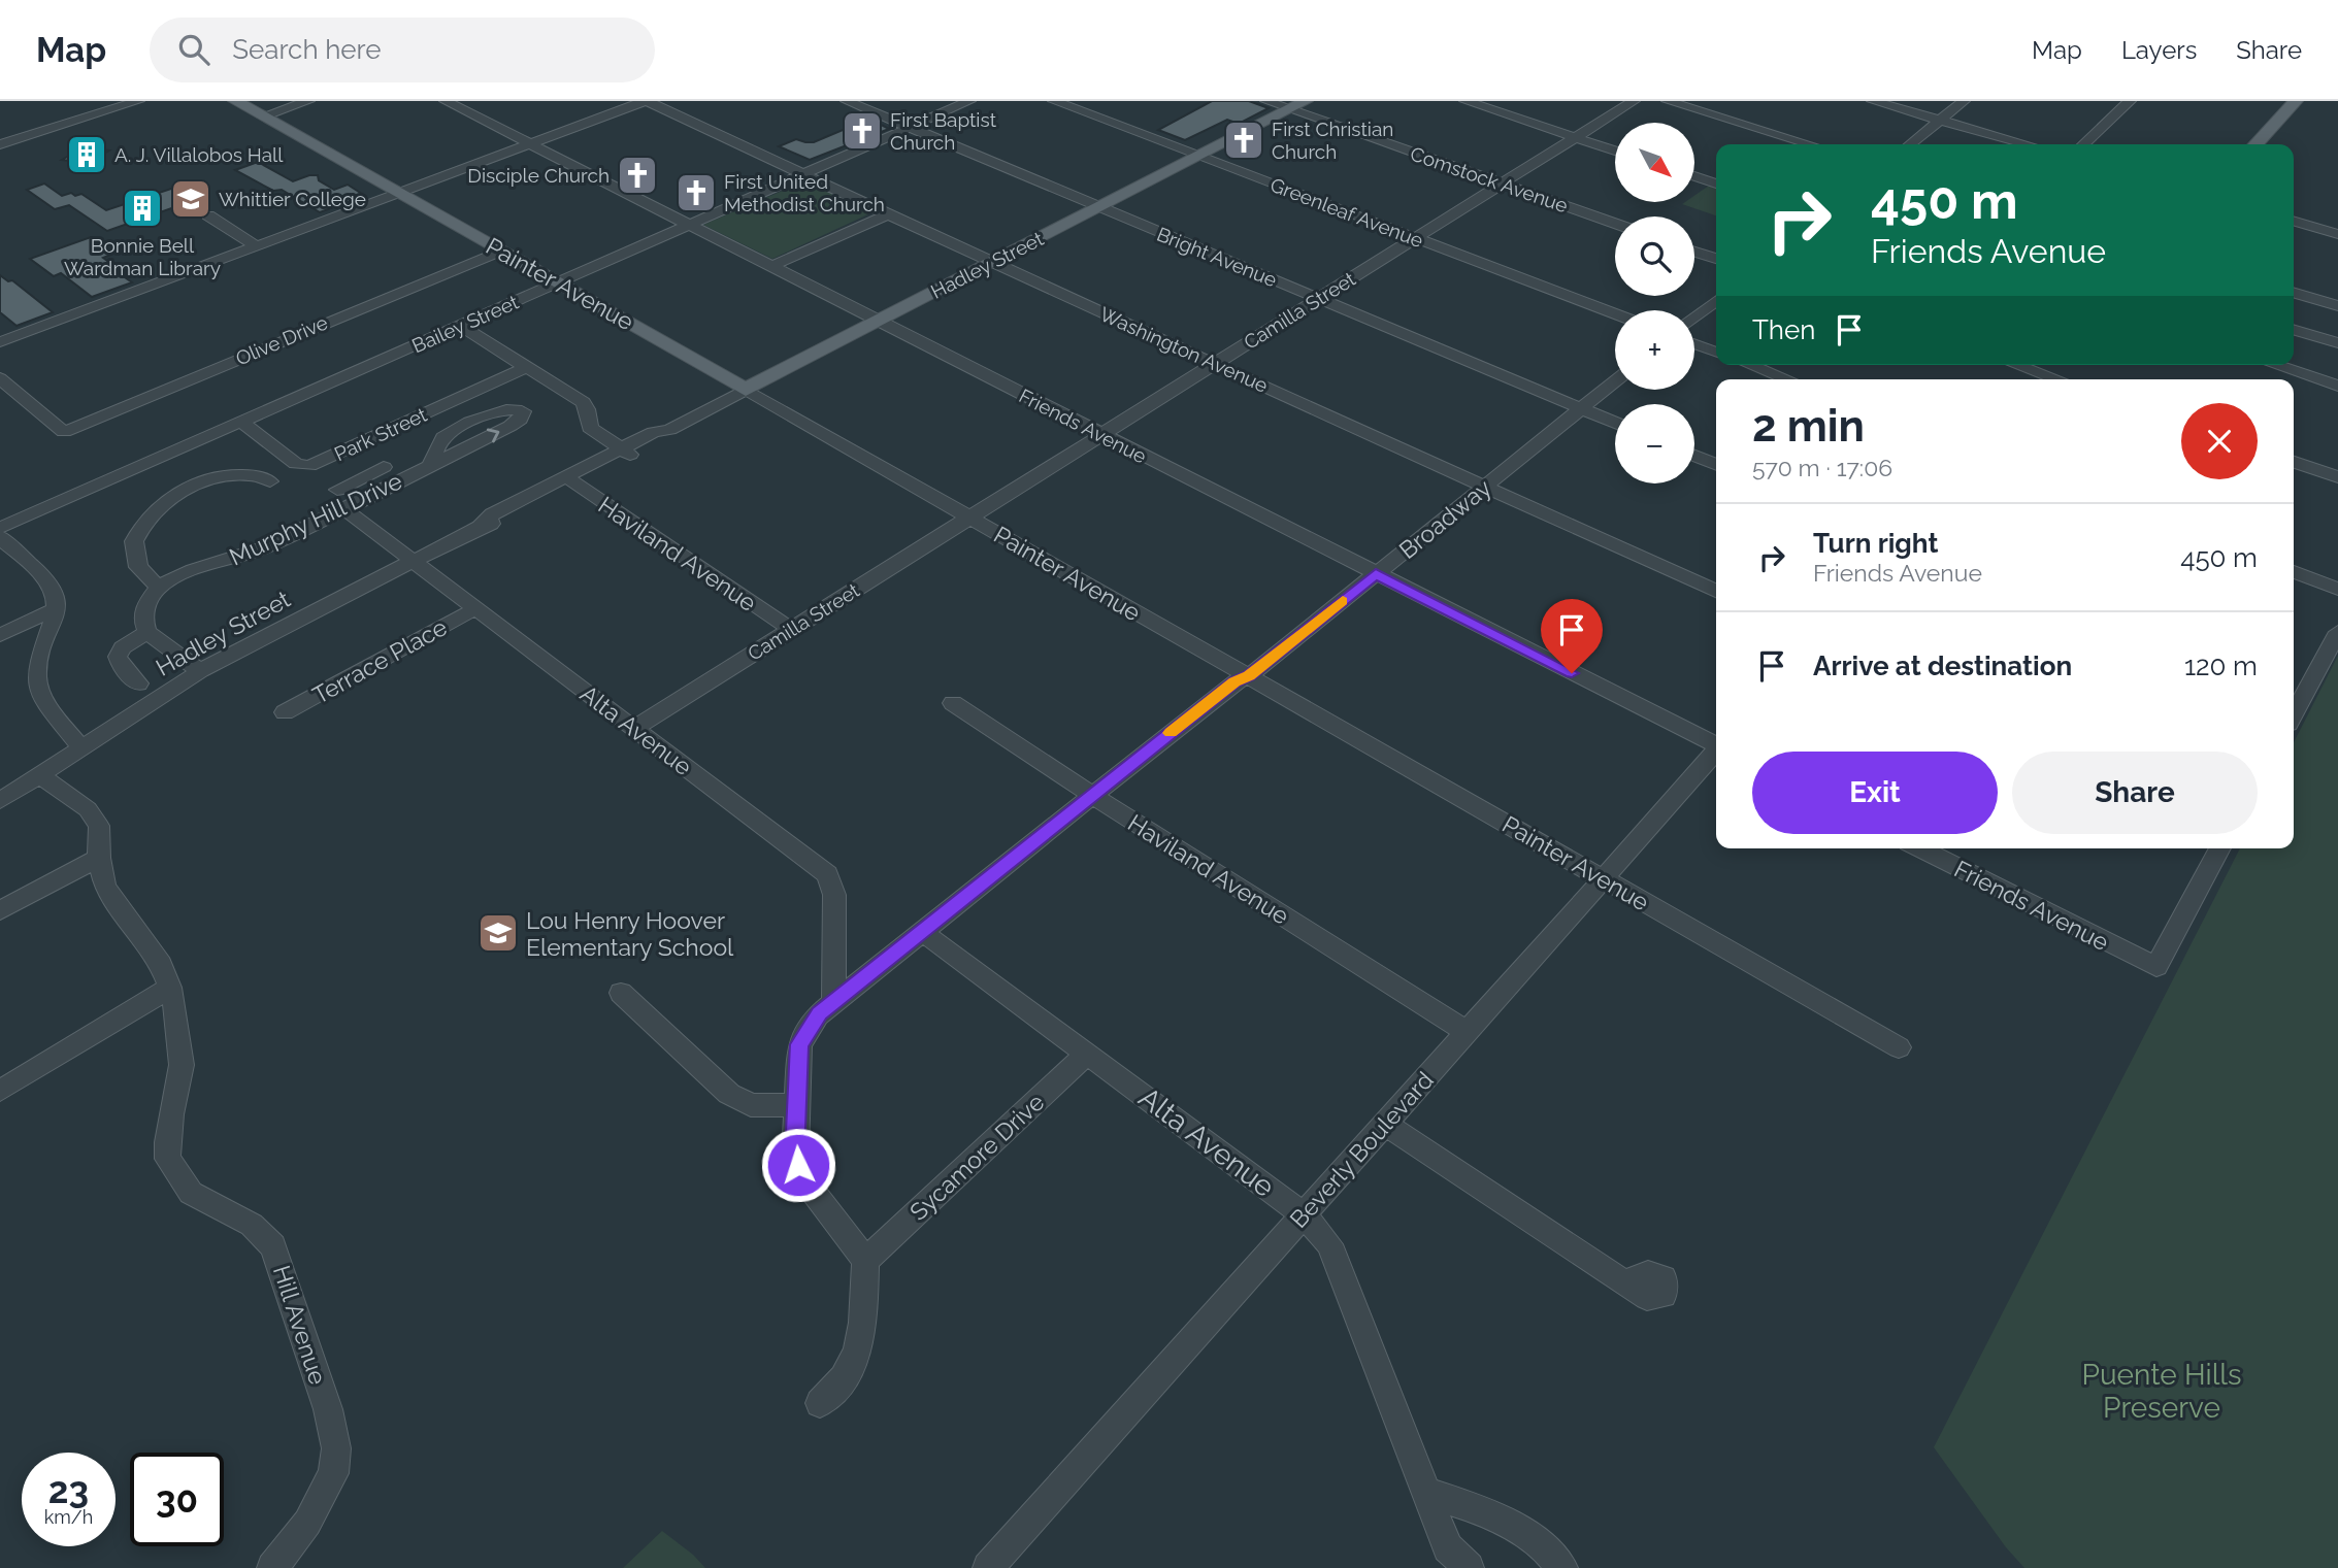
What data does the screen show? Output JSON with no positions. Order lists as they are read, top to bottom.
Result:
{
  "streets": {
    "main road": ["Hadley Street", "Painter Avenue"],
    "street": [
      "Comstock Avenue",
      "Greenleaf Avenue",
      "Bright Avenue",
      "Camilla Street",
      "Bailey Street",
      "Olive Drive",
      "Washington Avenue",
      "Friends Avenue",
      "Park Street",
      "Murphy Hill Drive",
      "Broadway",
      "Haviland Avenue",
      "Terrace Place",
      "Alta Avenue",
      "Beverly Boulevard",
      "Sycamore Drive",
      "Hill Avenue"
    ]
  },
  "crossings": [
    ["Comstock Avenue", "Hadley Street"],
    ["Comstock Avenue", "Camilla Street"],
    ["Greenleaf Avenue", "Hadley Street"],
    ["Greenleaf Avenue", "Camilla Street"],
    ["Bright Avenue", "Hadley Street"],
    ["Bright Avenue", "Camilla Street"],
    ["Bright Avenue", "Bailey Street"],
    ["Bright Avenue", "Broadway"],
    ["Hadley Street", "Painter Avenue"],
    ["Hadley Street", "Washington Avenue"],
    ["Hadley Street", "Friends Avenue"],
    ["Hadley Street", "Haviland Avenue"],
    ["Hadley Street", "Alta Avenue"],
    ["Hadley Street", "Hill Avenue"],
    ["Painter Avenue", "Camilla Street"],
    ["Painter Avenue", "Bailey Street"],
    ["Painter Avenue", "Olive Drive"],
    ["Painter Avenue", "Broadway"],
    ["Painter Avenue", "Beverly Boulevard"],
    ["Camilla Street", "Washington Avenue"],
    ["Camilla Street", "Friends Avenue"],
    ["Camilla Street", "Haviland Avenue"],
    ["Camilla Street", "Alta Avenue"],
    ["Bailey Street", "Washington Avenue"],
    ["Bailey Street", "Friends Avenue"],
    ["Bailey Street", "Park Street"],
    ["Washington Avenue", "Broadway"],
    ["Friends Avenue", "Broadway"],
    ["Murphy Hill Drive", "Alta Avenue"],
    ["Broadway", "Haviland Avenue"],
    ["Broadway", "Alta Avenue"],
    ["Broadway", "Sycamore Drive"],
    ["Haviland Avenue", "Beverly Boulevard"],
    ["Terrace Place", "Alta Avenue"],
    ["Alta Avenue", "Beverly Boulevard"],
    ["Alta Avenue", "Sycamore Drive"]
  ],
  "parks": ["Puente Hills Preserve"],
  "places": {
    "church": [
      "First Baptist Church",
      "First Christian Church",
      "Disciple Church",
      "First United Methodist Church"
    ],
    "building": ["A. J. Villalobos Hall", "Bonnie Bell Wardman Library"],
    "school or university": ["Whittier College", "Lou Henry Hoover Elementary School"]
  },
  "north": "bottom right",
  "page": {
    "header": "Map",
    "search": "Search here",
    "nav": ["Map", "Layers", "Share"],
    "map_buttons": ["+", "−"],
    "turn": ["450 m", "Friends Avenue"],
    "then": "Then",
    "heading": ["2 min", "570 m · 17:06"],
    "list": [
      {
        "name": "Turn right",
        "note": "Friends Avenue",
        "value": "450 m"
      },
      {
        "name": "Arrive at destination",
        "value": "120 m"
      }
    ],
    "buttons": ["Exit", "Share"],
    "speed": "23 km/h",
    "limit": "30"
  }
}
